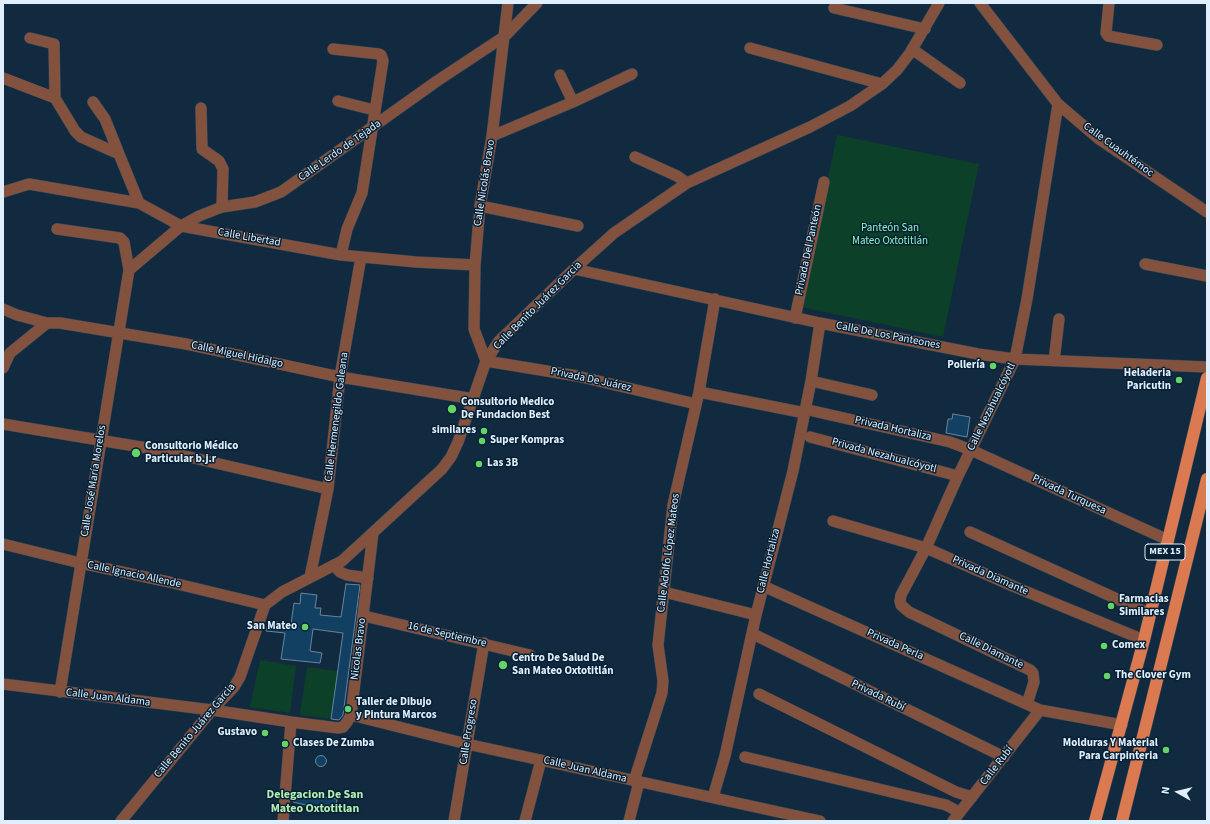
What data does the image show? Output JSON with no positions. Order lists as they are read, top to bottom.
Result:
{
  "streets": {
    "main road": ["MEX 15"],
    "street": [
      "Calle Cuauhtémoc",
      "Calle Lerdo de Tejada",
      "Calle Nicolás Bravo",
      "Calle Libertad",
      "Privada Del Panteón",
      "Calle Benito Juárez Garcia",
      "Calle De Los Panteones",
      "Calle Miguel Hidalgo",
      "Privada De Juárez",
      "Calle Nezahualcóyotl",
      "Calle Hermenegildo Galeana",
      "Privada Hortaliza",
      "Privada Nezahualcóyotl",
      "Calle José María Morelos",
      "Privada Turquesa",
      "Calle Adolfo López Mateos",
      "Calle Hortaliza",
      "Calle Ignacio Allende",
      "Privada Diamante",
      "16 de Septiembre",
      "Privada Perla",
      "Nicolas Bravo",
      "Calle Diamante",
      "Privada Rubí",
      "Calle Juan Aldama",
      "Calle Progreso",
      "Calle Rubí"
    ]
  },
  "crossings": [
    ["Calle Cuauhtémoc", "Calle Nezahualcóyotl"],
    ["Calle Lerdo de Tejada", "Calle Nicolás Bravo"],
    ["Calle Lerdo de Tejada", "Calle Libertad"],
    ["Calle Lerdo de Tejada", "Calle José María Morelos"],
    ["Calle Nicolás Bravo", "Calle Libertad"],
    ["Calle Nicolás Bravo", "Calle Benito Juárez Garcia"],
    ["Calle Nicolás Bravo", "Privada De Juárez"],
    ["Calle Libertad", "Calle Hermenegildo Galeana"],
    ["Privada Del Panteón", "Calle De Los Panteones"],
    ["Calle Benito Juárez Garcia", "Calle De Los Panteones"],
    ["Calle Benito Juárez Garcia", "Calle Miguel Hidalgo"],
    ["Calle Benito Juárez Garcia", "Privada De Juárez"],
    ["Calle Benito Juárez Garcia", "Calle Hermenegildo Galeana"],
    ["Calle Benito Juárez Garcia", "Calle Ignacio Allende"],
    ["Calle Benito Juárez Garcia", "Nicolas Bravo"],
    ["Calle Benito Juárez Garcia", "Calle Juan Aldama"],
    ["Calle De Los Panteones", "Calle Nezahualcóyotl"],
    ["Calle De Los Panteones", "Calle Adolfo López Mateos"],
    ["Calle De Los Panteones", "Calle Hortaliza"],
    ["Calle Miguel Hidalgo", "Calle Hermenegildo Galeana"],
    ["Calle Miguel Hidalgo", "Calle José María Morelos"],
    ["Privada De Juárez", "Calle Adolfo López Mateos"],
    ["Calle Nezahualcóyotl", "Privada Hortaliza"],
    ["Calle Nezahualcóyotl", "Privada Nezahualcóyotl"],
    ["Calle Nezahualcóyotl", "Privada Turquesa"],
    ["Calle Nezahualcóyotl", "Privada Diamante"],
    ["Calle Nezahualcóyotl", "Calle Diamante"],
    ["Privada Hortaliza", "Privada Turquesa"],
    ["Privada Hortaliza", "Calle Adolfo López Mateos"],
    ["Privada Hortaliza", "Calle Hortaliza"],
    ["Calle José María Morelos", "Calle Ignacio Allende"],
    ["Calle José María Morelos", "Calle Juan Aldama"],
    ["Privada Turquesa", "MEX 15"],
    ["MEX 15", "Privada Diamante"],
    ["Calle Adolfo López Mateos", "Calle Juan Aldama"],
    ["Calle Hortaliza", "Privada Perla"],
    ["Calle Hortaliza", "Privada Rubí"],
    ["Calle Hortaliza", "Calle Juan Aldama"],
    ["16 de Septiembre", "Nicolas Bravo"],
    ["16 de Septiembre", "Calle Progreso"],
    ["Privada Perla", "Calle Diamante"],
    ["Nicolas Bravo", "Calle Juan Aldama"],
    ["Privada Rubí", "Calle Rubí"],
    ["Calle Juan Aldama", "Calle Progreso"]
  ],
  "districts": ["Delegacion De San Mateo Oxtotitlan"],
  "parks": ["Panteón San Mateo Oxtotitlán"],
  "places": [
    "Pollería",
    "Heladeria Paricutin",
    "Consultorio Medico De Fundacion Best",
    "similares",
    "Super Kompras",
    "Consultorio Médico Particular b.j.r",
    "Las 3B",
    "Farmacias Similares",
    "San Mateo",
    "Comex",
    "Centro De Salud De San Mateo Oxtotitlán",
    "The Clover Gym",
    "Taller de Dibujo y Pintura Marcos",
    "Gustavo",
    "Clases De Zumba",
    "Molduras Y Material Para Carpinteria"
  ],
  "north": "left"
}
